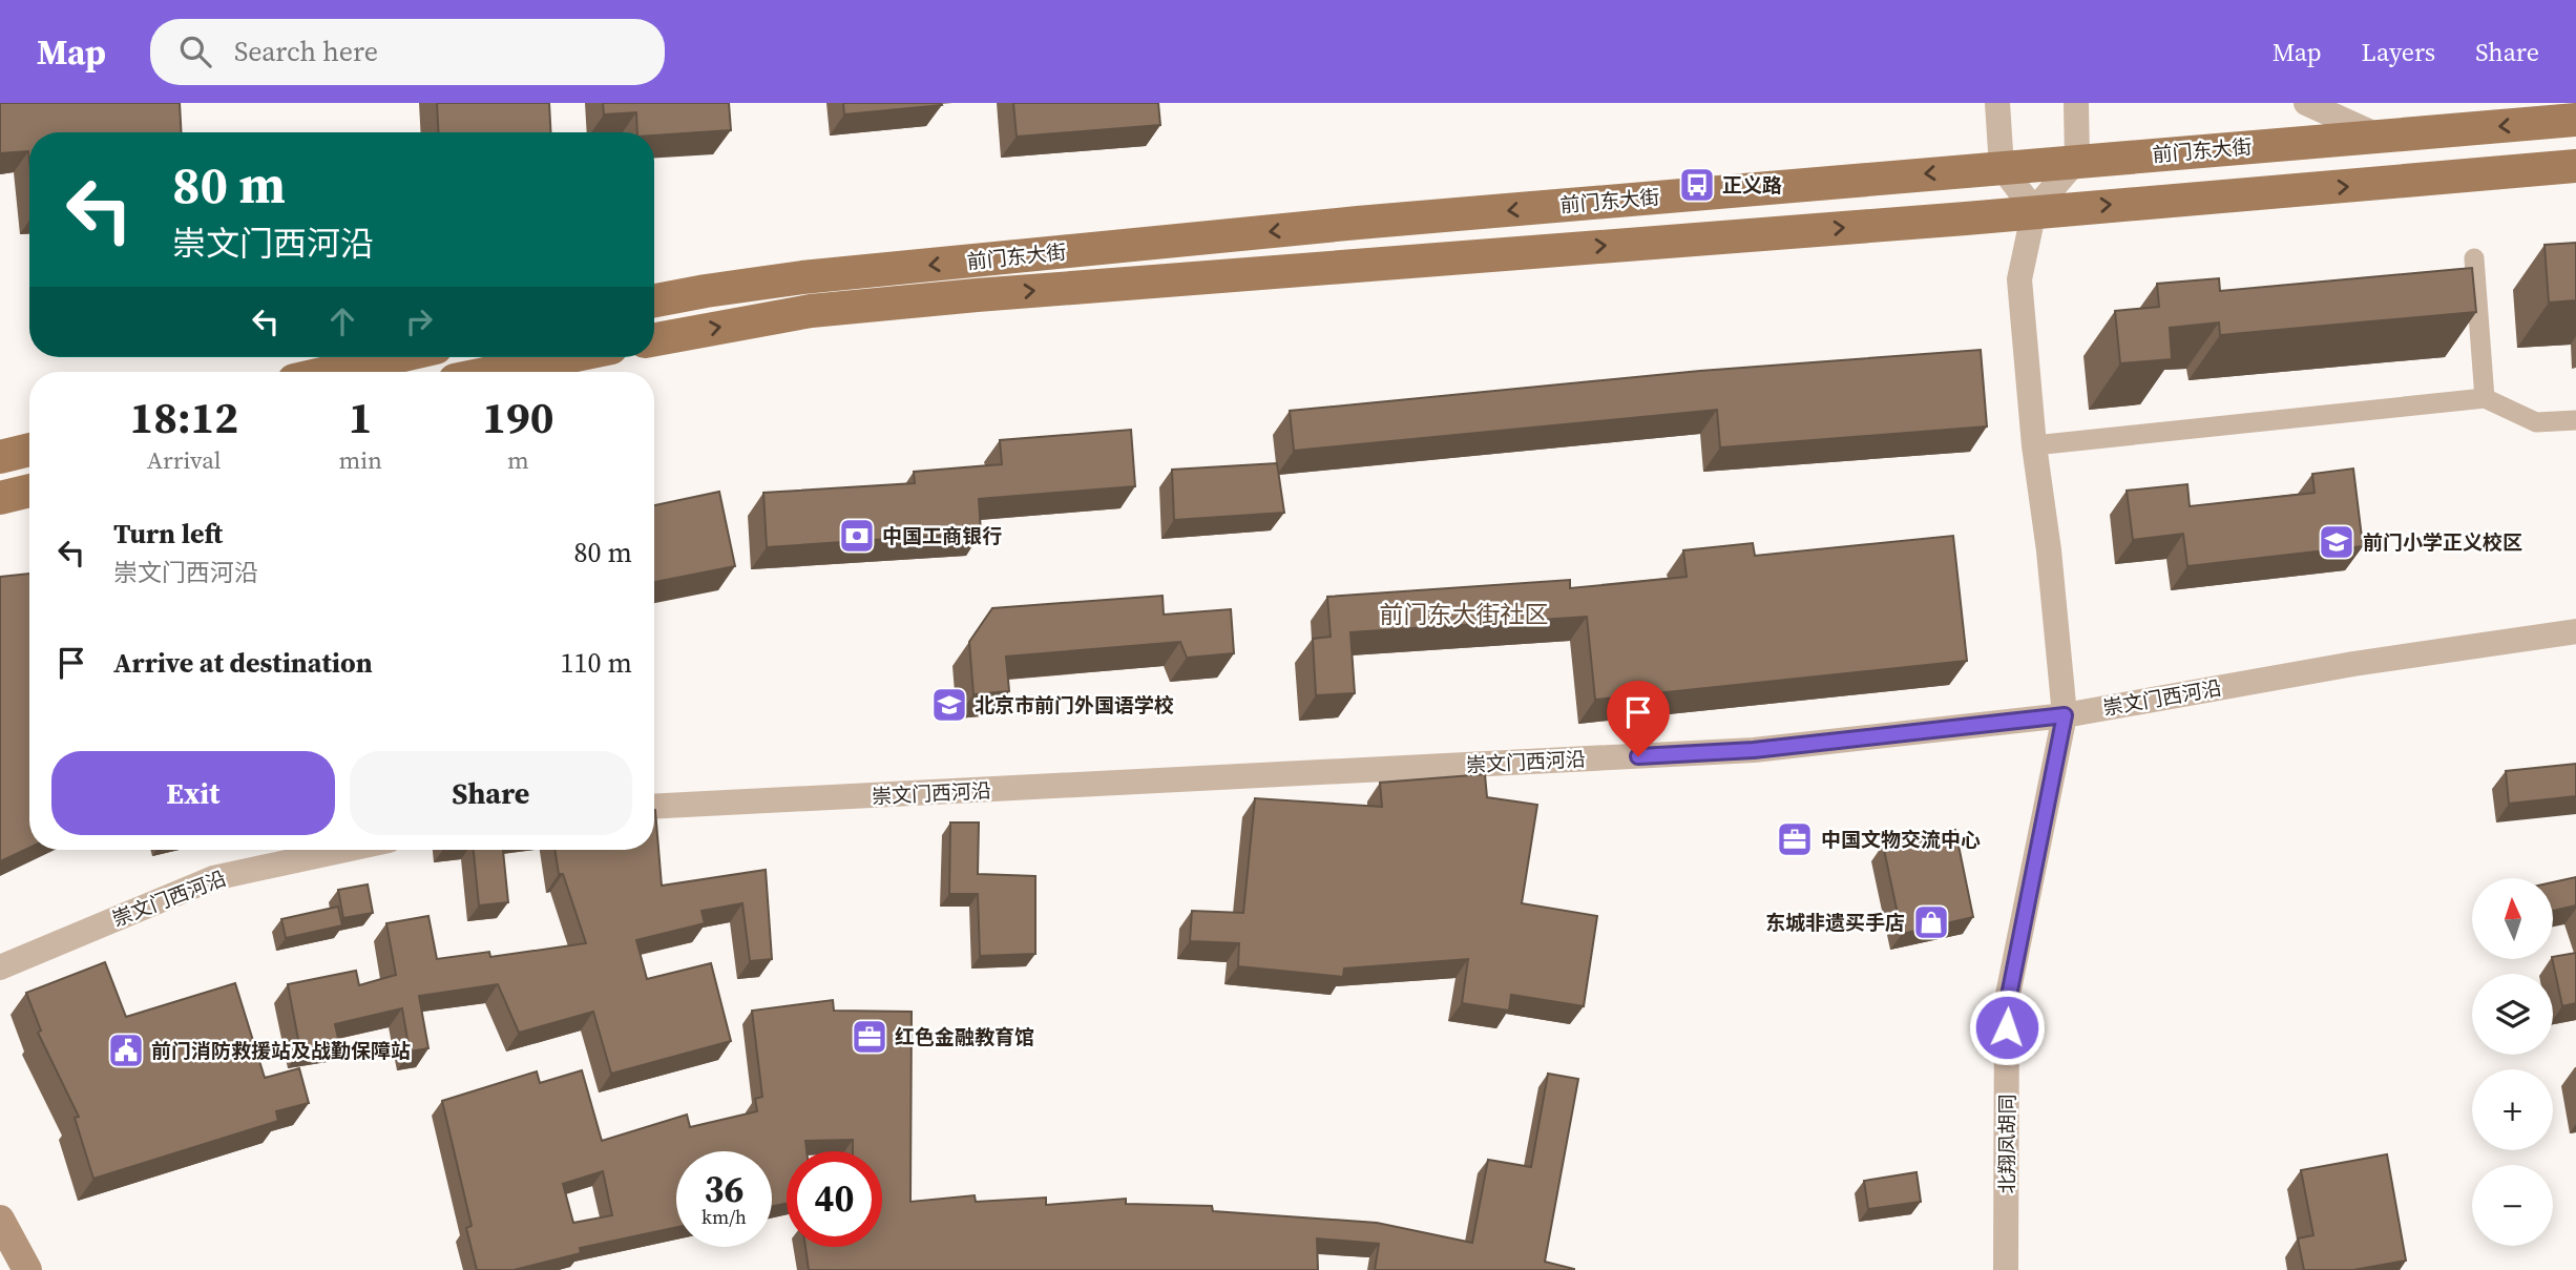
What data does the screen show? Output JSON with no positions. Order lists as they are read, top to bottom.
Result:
{
  "streets": {
    "main road": ["前门东大街"],
    "street": ["崇文门西河沿", "北翔凤胡同"]
  },
  "crossings": [
    ["前门东大街", "北翔凤胡同"],
    ["崇文门西河沿", "北翔凤胡同"]
  ],
  "districts": ["前门东大街社区"],
  "places": {
    "bus stop": ["正义路"],
    "bank": ["中国工商银行"],
    "school or university": ["前门小学正义校区", "北京市前门外国语学校"],
    "office": ["中国文物交流中心", "红色金融教育馆"],
    "shop": ["东城非遗买手店"],
    "public building": ["前门消防救援站及战勤保障站"]
  },
  "north": "top",
  "page": {
    "header": "Map",
    "search": "Search here",
    "nav": ["Map", "Layers", "Share"],
    "turn": ["80 m", "崇文门西河沿"],
    "eta": [
      "18:12",
      "Arrival",
      "1",
      "min",
      "190",
      "m"
    ],
    "list": [
      {
        "name": "Turn left",
        "note": "崇文门西河沿",
        "value": "80 m"
      },
      {
        "name": "Arrive at destination",
        "value": "110 m"
      }
    ],
    "buttons": ["Exit", "Share"],
    "map_buttons": ["+", "−"],
    "speed": "36 km/h",
    "limit": "40"
  }
}
